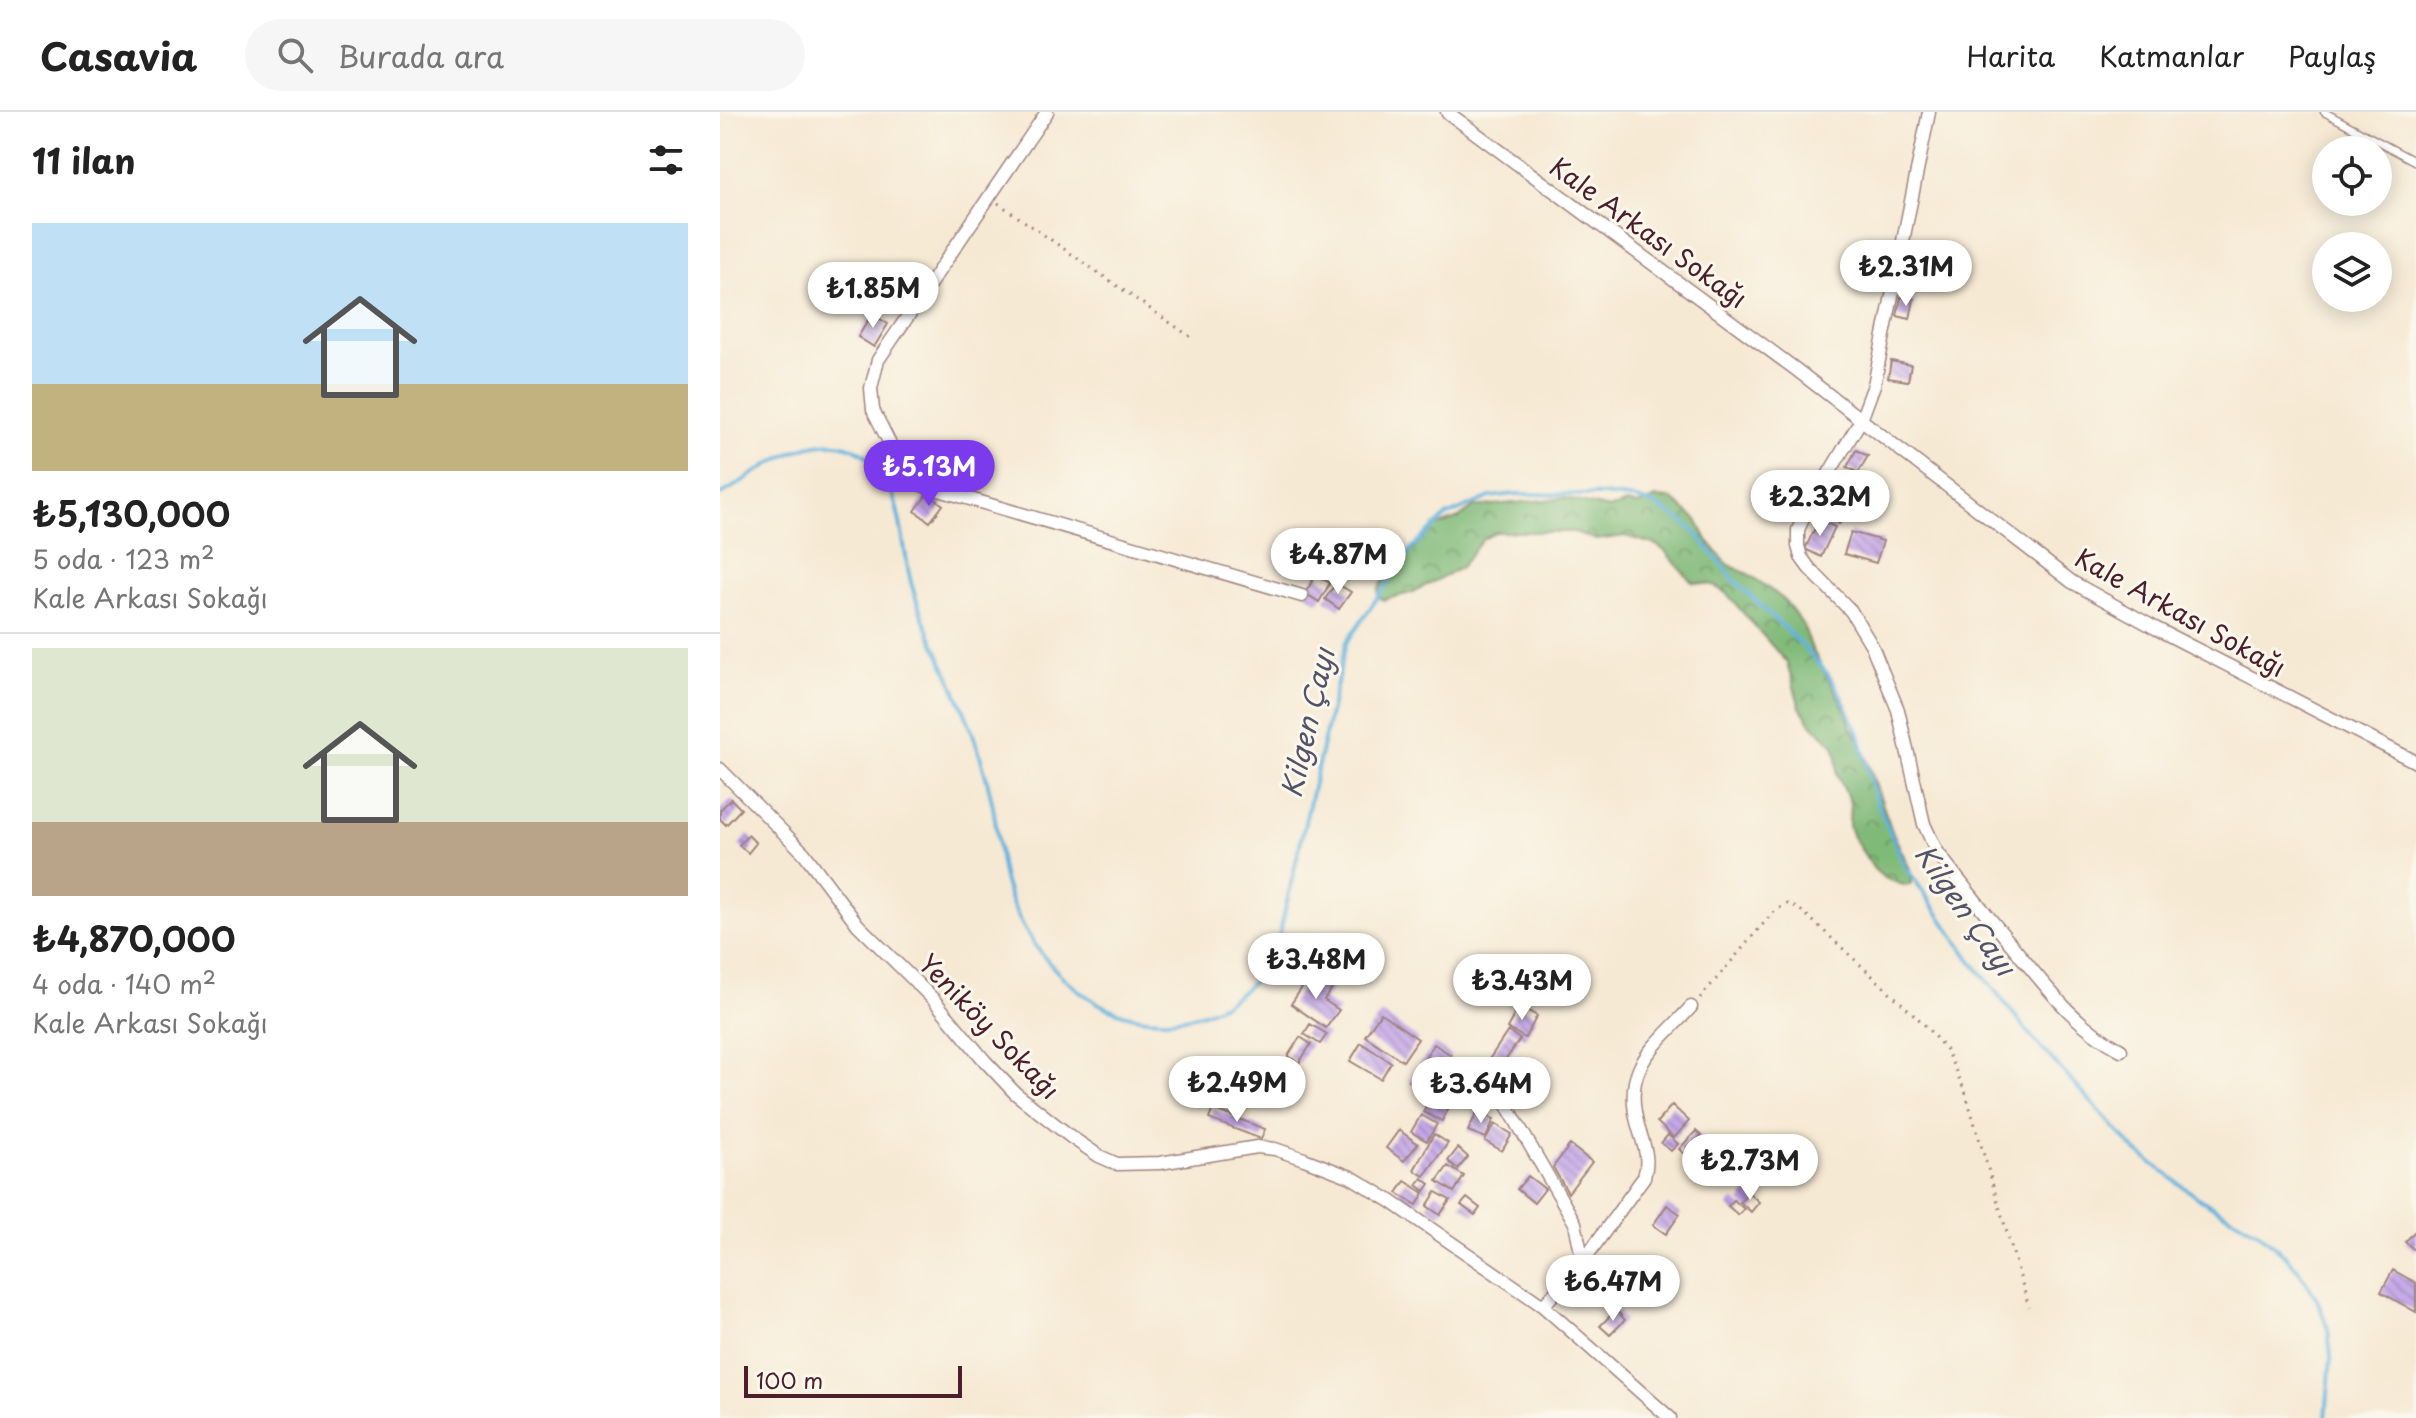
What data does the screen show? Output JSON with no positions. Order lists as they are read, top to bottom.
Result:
{
  "streets": {
    "street": ["Kale Arkası Sokağı", "Yeniköy Sokağı"]
  },
  "water": ["Kilgen Çayı"],
  "scale_bar": "100 m",
  "page": {
    "header": "Casavia",
    "search": "Burada ara",
    "nav": ["Harita", "Katmanlar", "Paylaş"],
    "heading": "11 ilan",
    "list": [
      {
        "name": "₺5,130,000",
        "note": "5 oda · 123 m² · Kale Arkası Sokağı"
      },
      {
        "name": "₺4,870,000",
        "note": "4 oda · 140 m² · Kale Arkası Sokağı"
      }
    ],
    "price": [
      "₺2.31M",
      "₺1.85M",
      "₺5.13M",
      "₺2.32M",
      "₺4.87M",
      "₺3.48M",
      "₺3.43M",
      "₺2.49M",
      "₺3.64M",
      "₺2.73M",
      "₺6.47M"
    ],
    "scale": "100 m"
  }
}
